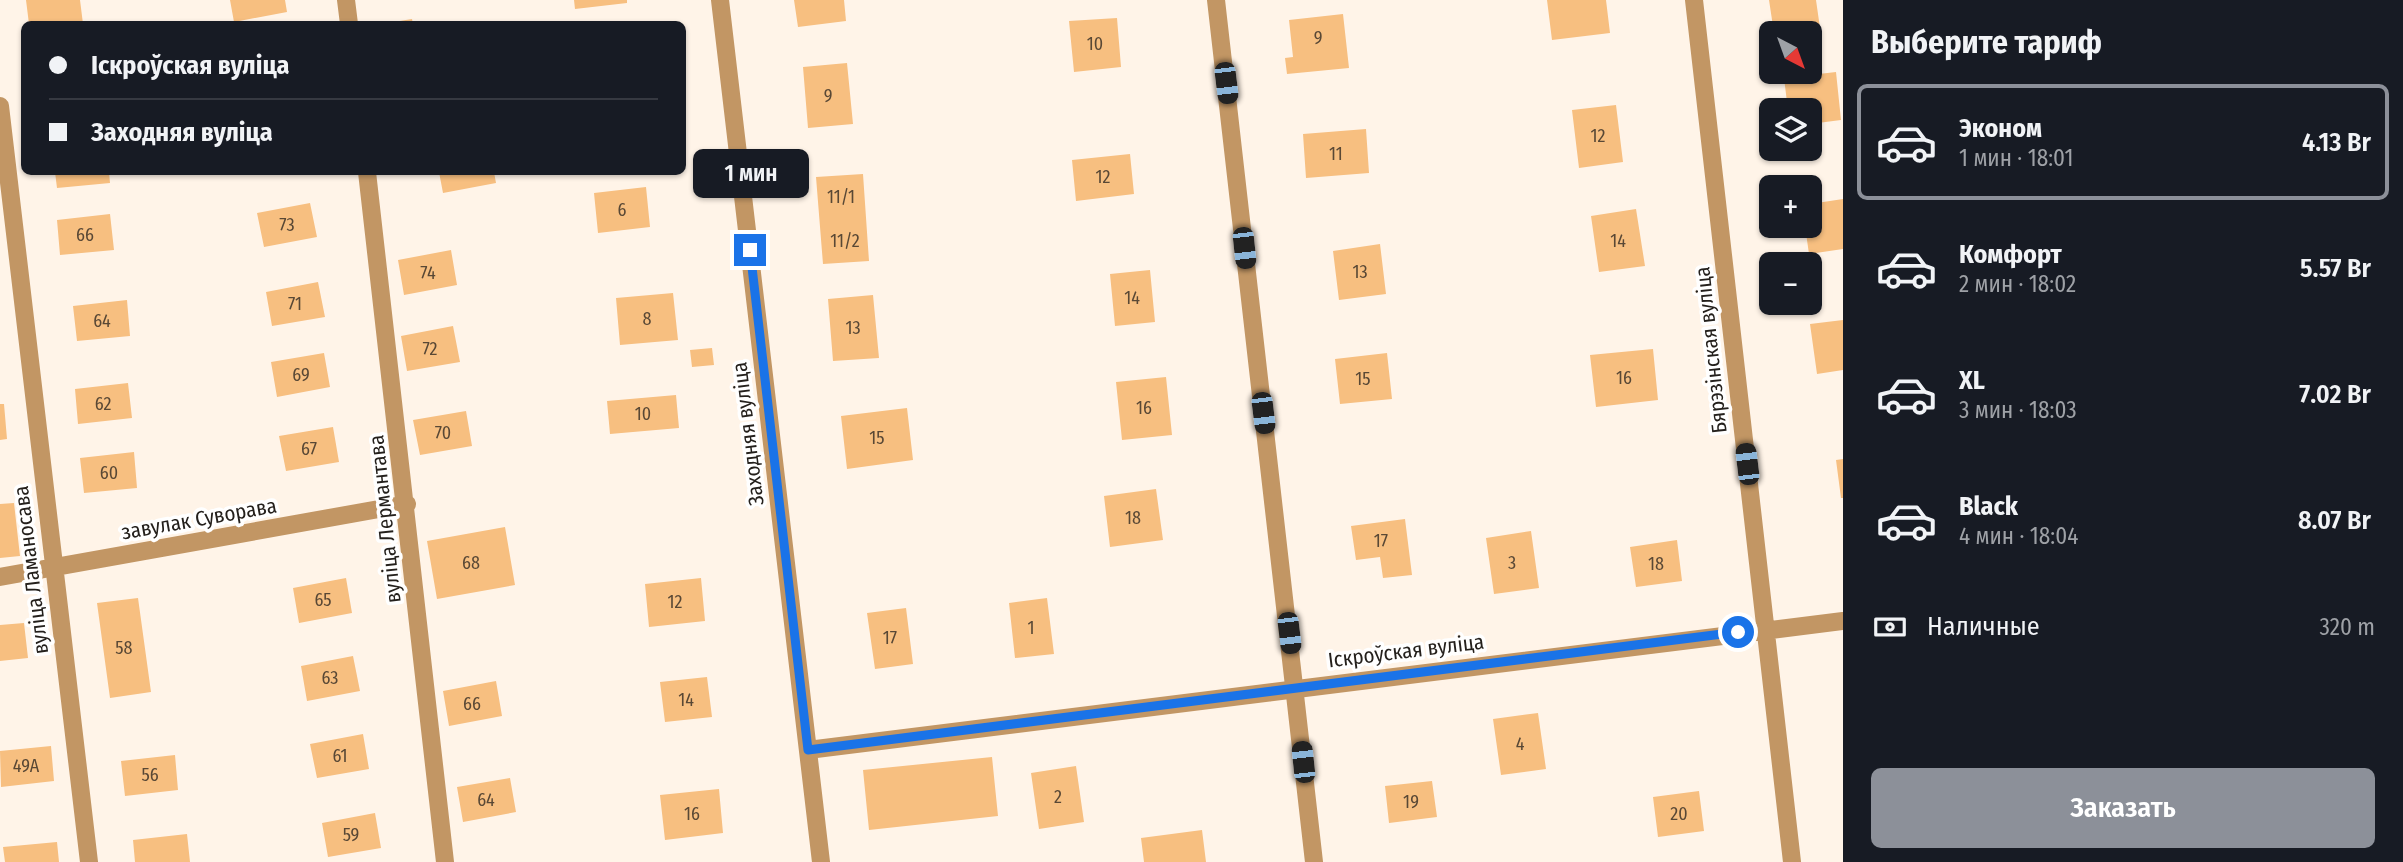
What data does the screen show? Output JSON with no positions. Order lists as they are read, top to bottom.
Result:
{
  "streets": {
    "street": [
      "Бярэзінская вуліца",
      "Заходняя вуліца",
      "завулак Суворава",
      "вуліца Лермантава",
      "вуліца Ламаносава",
      "Іскроўская вуліца"
    ]
  },
  "crossings": [
    ["Бярэзінская вуліца", "Іскроўская вуліца"],
    ["Заходняя вуліца", "Іскроўская вуліца"],
    ["завулак Суворава", "вуліца Лермантава"],
    ["завулак Суворава", "вуліца Ламаносава"]
  ],
  "house_numbers": [
    "9",
    "10",
    "9",
    "12",
    "11",
    "12",
    "11/1",
    "6",
    "73",
    "66",
    "11/2",
    "14",
    "13",
    "74",
    "14",
    "71",
    "8",
    "64",
    "13",
    "72",
    "69",
    "16",
    "15",
    "62",
    "16",
    "10",
    "70",
    "15",
    "67",
    "60",
    "18",
    "17",
    "68",
    "3",
    "18",
    "65",
    "12",
    "1",
    "17",
    "58",
    "63",
    "14",
    "66",
    "4",
    "61",
    "49А",
    "56",
    "2",
    "64",
    "19",
    "16",
    "20",
    "59"
  ],
  "north": "bottom right",
  "page": {
    "heading": "Выберите тариф",
    "map_buttons": ["+", "−"],
    "banner": ["Іскроўская вуліца", "Заходняя вуліца"],
    "list": [
      {
        "name": "Эконом",
        "note": "1 мин · 18:01",
        "value": "4.13 Br"
      },
      {
        "name": "Комфорт",
        "note": "2 мин · 18:02",
        "value": "5.57 Br"
      },
      {
        "name": "XL",
        "note": "3 мин · 18:03",
        "value": "7.02 Br"
      },
      {
        "name": "Black",
        "note": "4 мин · 18:04",
        "value": "8.07 Br"
      }
    ],
    "bubble": "1 мин",
    "pay": ["Наличные", "320 m"],
    "buttons": "Заказать"
  }
}
